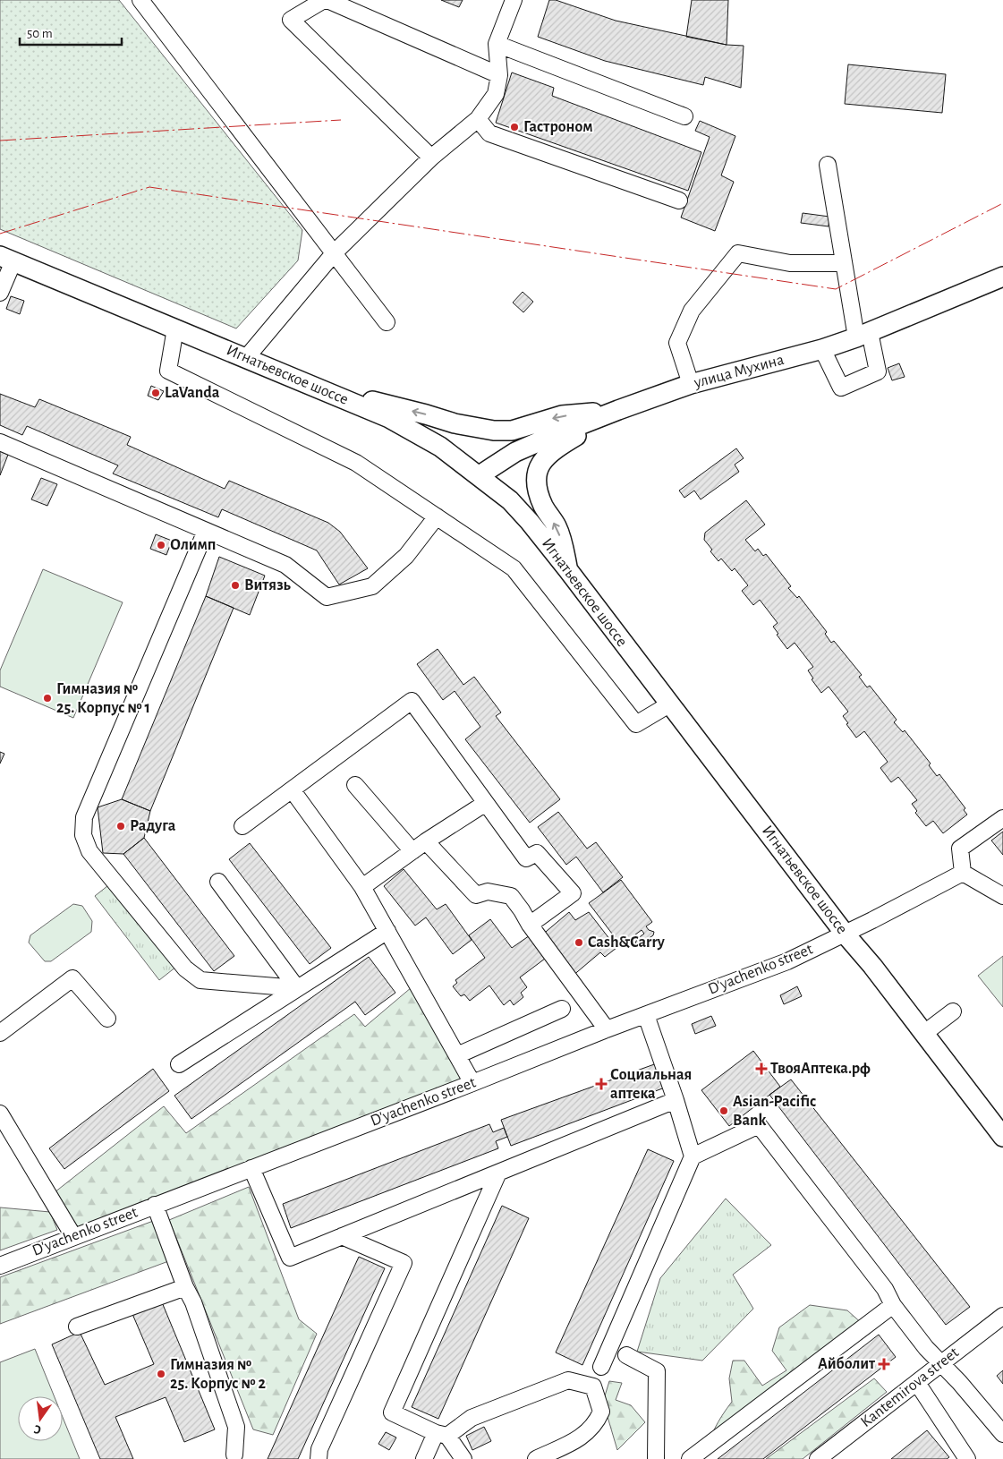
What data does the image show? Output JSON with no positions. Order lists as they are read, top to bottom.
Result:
{
  "streets": {
    "main road": ["улица Мухина", "Игнатьевское шоссе"],
    "street": ["D'yachenko street", "Kantemirova street"]
  },
  "crossings": [
    ["улица Мухина", "Игнатьевское шоссе"],
    ["Игнатьевское шоссе", "D'yachenko street"]
  ],
  "places": {
    "other": [
      "Гастроном",
      "LaVanda",
      "Олимп",
      "Витязь",
      "Гимназия № 25. Корпус № 1",
      "Радуга",
      "Cash&Carry",
      "Asian-Pacific Bank",
      "Гимназия № 25. Корпус № 2"
    ],
    "health": ["ТвояАптека.рф", "Социальная аптека", "Айболит"]
  },
  "scale_bar": "50 m",
  "north": "bottom"
}
